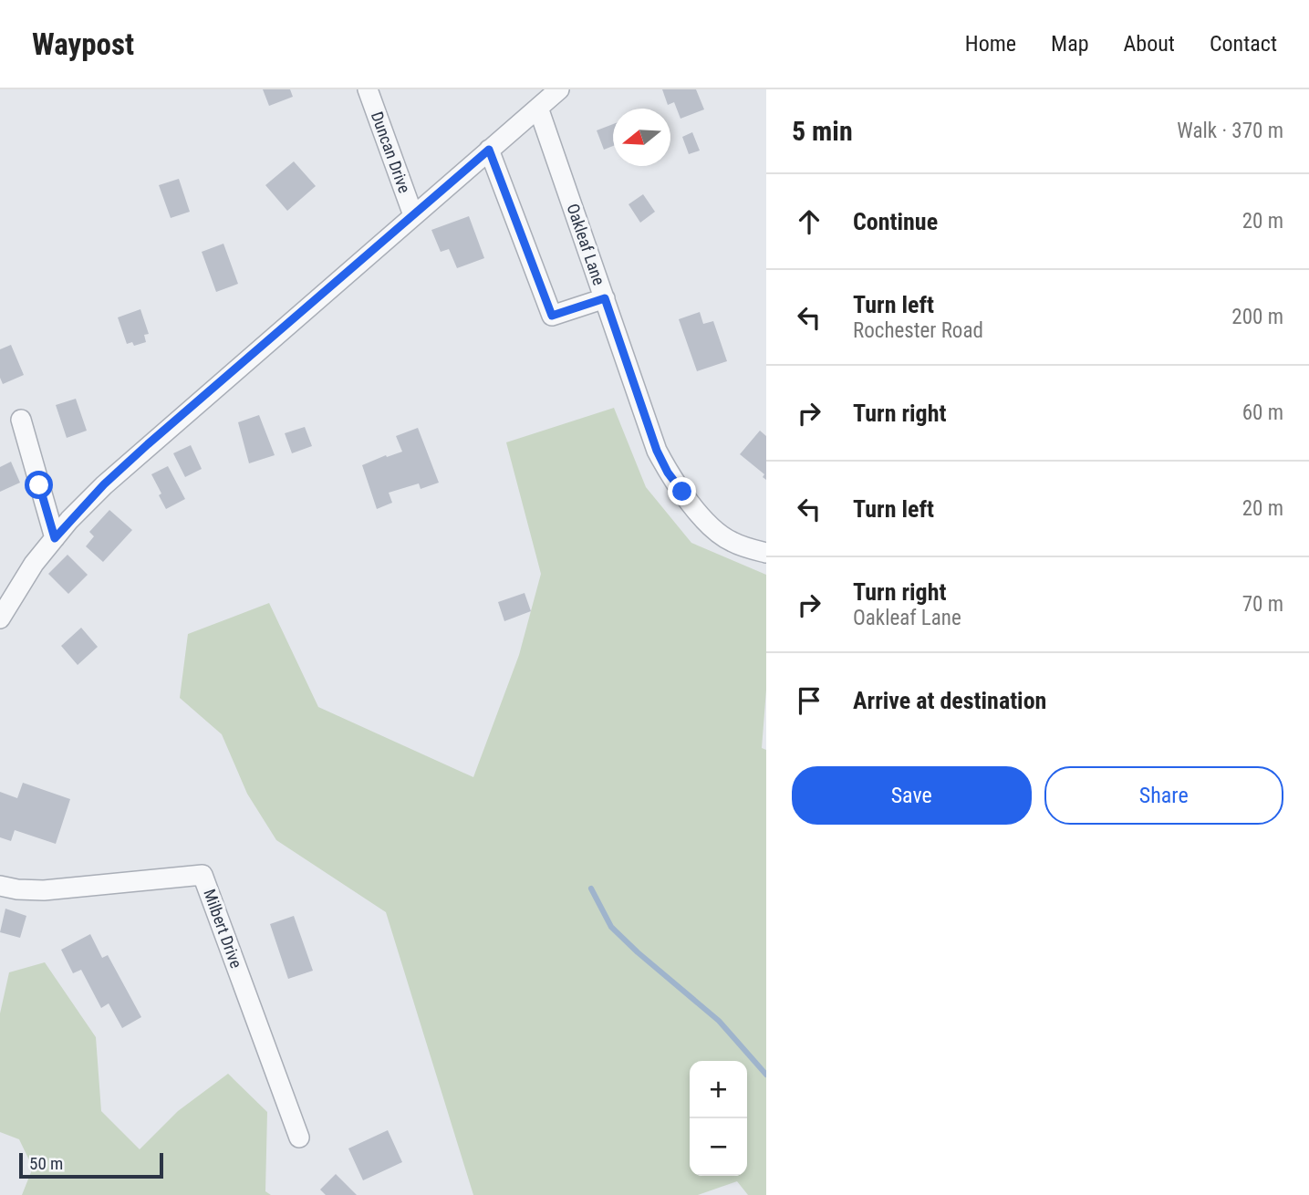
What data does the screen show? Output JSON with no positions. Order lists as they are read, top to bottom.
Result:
{
  "streets": {
    "street": ["Duncan Drive", "Oakleaf Lane", "Milbert Drive"]
  },
  "scale_bar": "50 m",
  "north": "left",
  "page": {
    "header": "Waypost",
    "nav": [
      "Home",
      "Map",
      "About",
      "Contact"
    ],
    "heading": ["5 min", "Walk · 370 m"],
    "list": [
      ["Continue", "20 m"],
      ["Turn left", "Rochester Road", "200 m"],
      ["Turn right", "60 m"],
      ["Turn left", "20 m"],
      ["Turn right", "Oakleaf Lane", "70 m"],
      "Arrive at destination"
    ],
    "buttons": ["Save", "Share"],
    "map_buttons": ["+", "−"],
    "scale": "50 m"
  }
}
